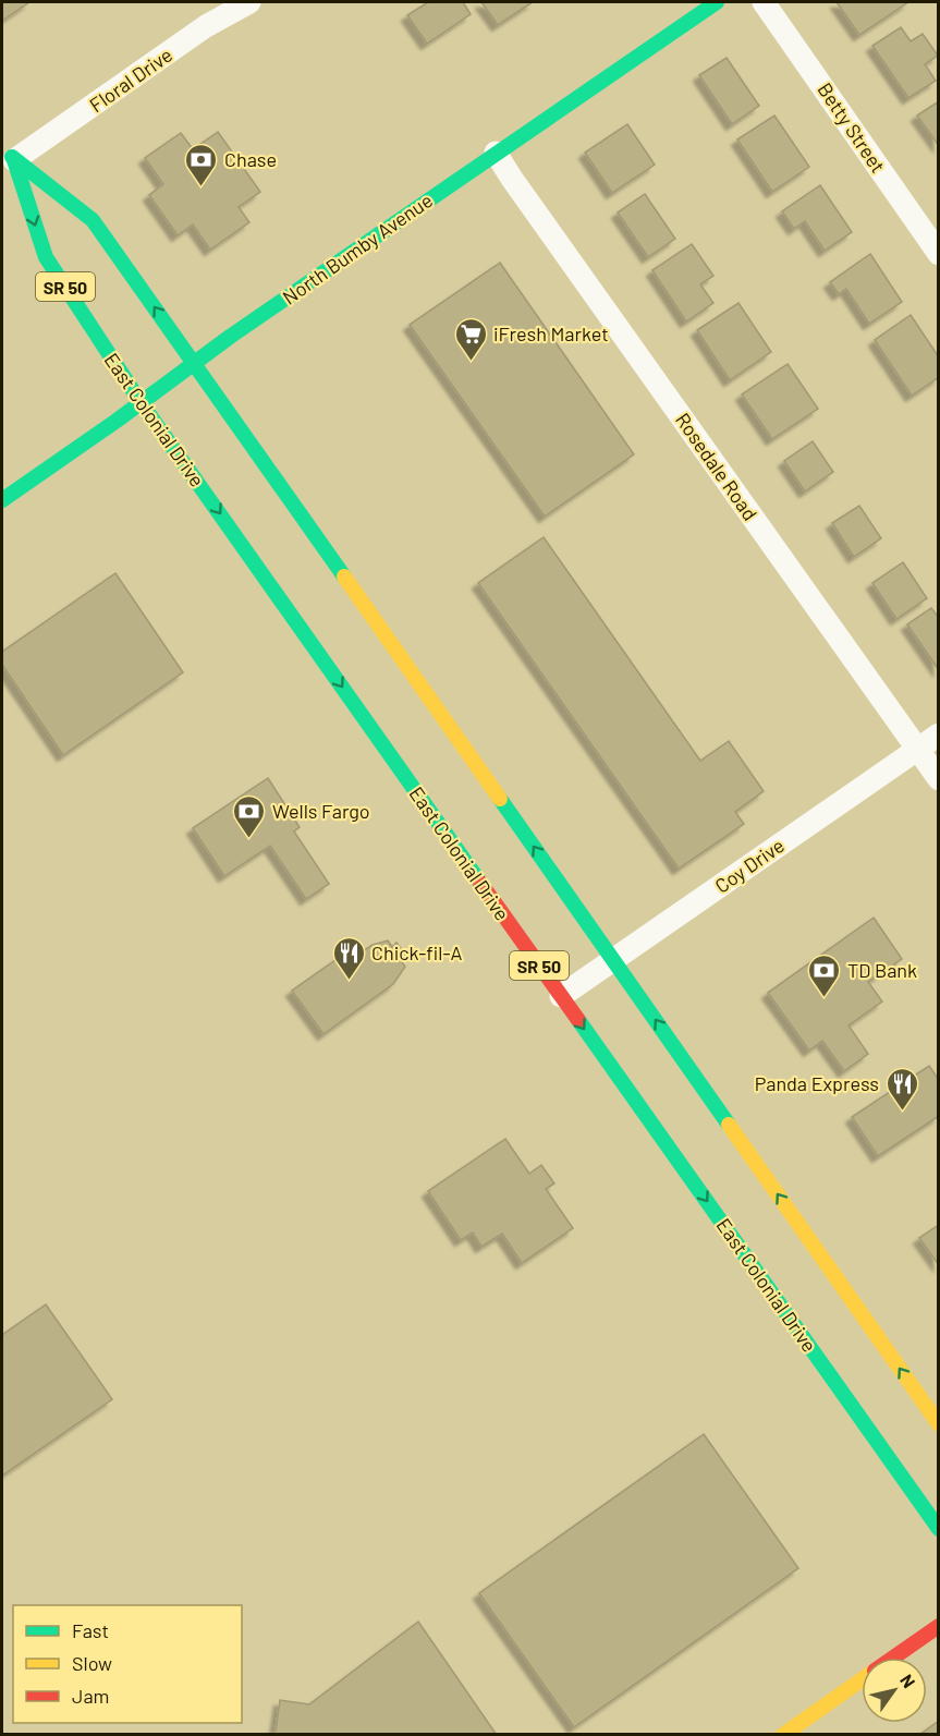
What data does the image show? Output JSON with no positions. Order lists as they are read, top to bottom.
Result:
{
  "streets": {
    "main road": ["North Bumby Avenue", "SR 50", "East Colonial Drive"],
    "street": [
      "Floral Drive",
      "Betty Street",
      "Rosedale Road",
      "Coy Drive"
    ]
  },
  "crossings": [
    ["Floral Drive", "SR 50"],
    ["Floral Drive", "East Colonial Drive"],
    ["North Bumby Avenue", "SR 50"],
    ["North Bumby Avenue", "East Colonial Drive"],
    ["North Bumby Avenue", "Rosedale Road"],
    ["SR 50", "East Colonial Drive"],
    ["SR 50", "Coy Drive"],
    ["East Colonial Drive", "Coy Drive"],
    ["Rosedale Road", "Coy Drive"]
  ],
  "places": {
    "bank": ["Chase", "Wells Fargo", "TD Bank"],
    "supermarket": ["iFresh Market"],
    "restaurant": ["Chick-fil-A", "Panda Express"]
  },
  "legend": ["Fast", "Slow", "Jam"],
  "north": "top right"
}
